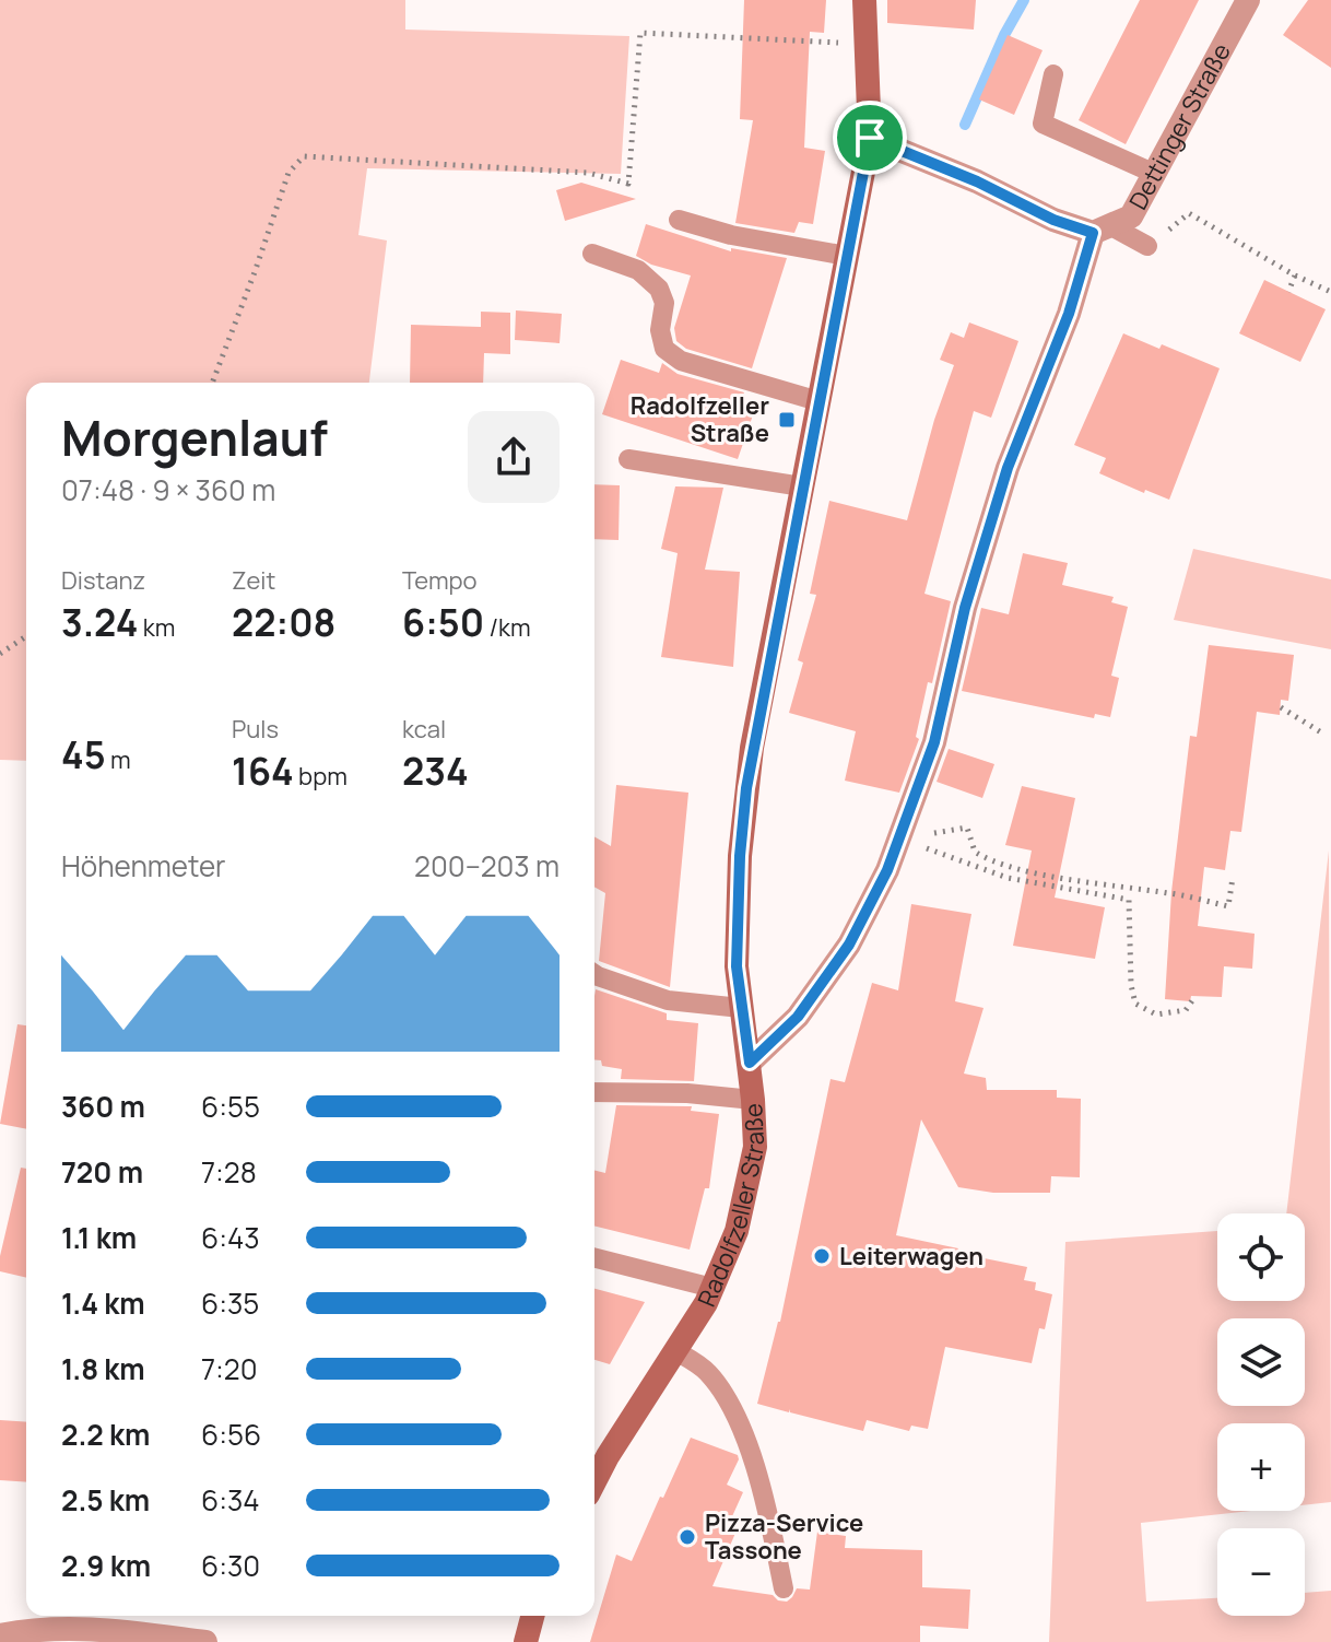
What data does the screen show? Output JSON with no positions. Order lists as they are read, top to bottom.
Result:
{
  "streets": {
    "main road": ["Radolfzeller Straße"],
    "street": ["Dettinger Straße"]
  },
  "places": {
    "transit": ["Radolfzeller Straße"],
    "other": ["Leiterwagen", "Pizza-Service Tassone"]
  },
  "page": {
    "heading": ["Morgenlauf", "07:48 · 9 × 360 m"],
    "stats": [
      ["Distanz", "3.24 km"],
      ["Zeit", "22:08"],
      ["Tempo", "6:50 /km"],
      ["45 m"],
      ["Puls", "164 bpm"],
      ["kcal", "234"]
    ],
    "chart": ["Höhenmeter", "200–203 m"],
    "list": [
      {
        "name": "360 m",
        "note": "6:55"
      },
      {
        "name": "720 m",
        "note": "7:28"
      },
      {
        "name": "1.1 km",
        "note": "6:43"
      },
      {
        "name": "1.4 km",
        "note": "6:35"
      },
      {
        "name": "1.8 km",
        "note": "7:20"
      },
      {
        "name": "2.2 km",
        "note": "6:56"
      },
      {
        "name": "2.5 km",
        "note": "6:34"
      },
      {
        "name": "2.9 km",
        "note": "6:30"
      }
    ],
    "map_buttons": ["+", "−"]
  }
}
